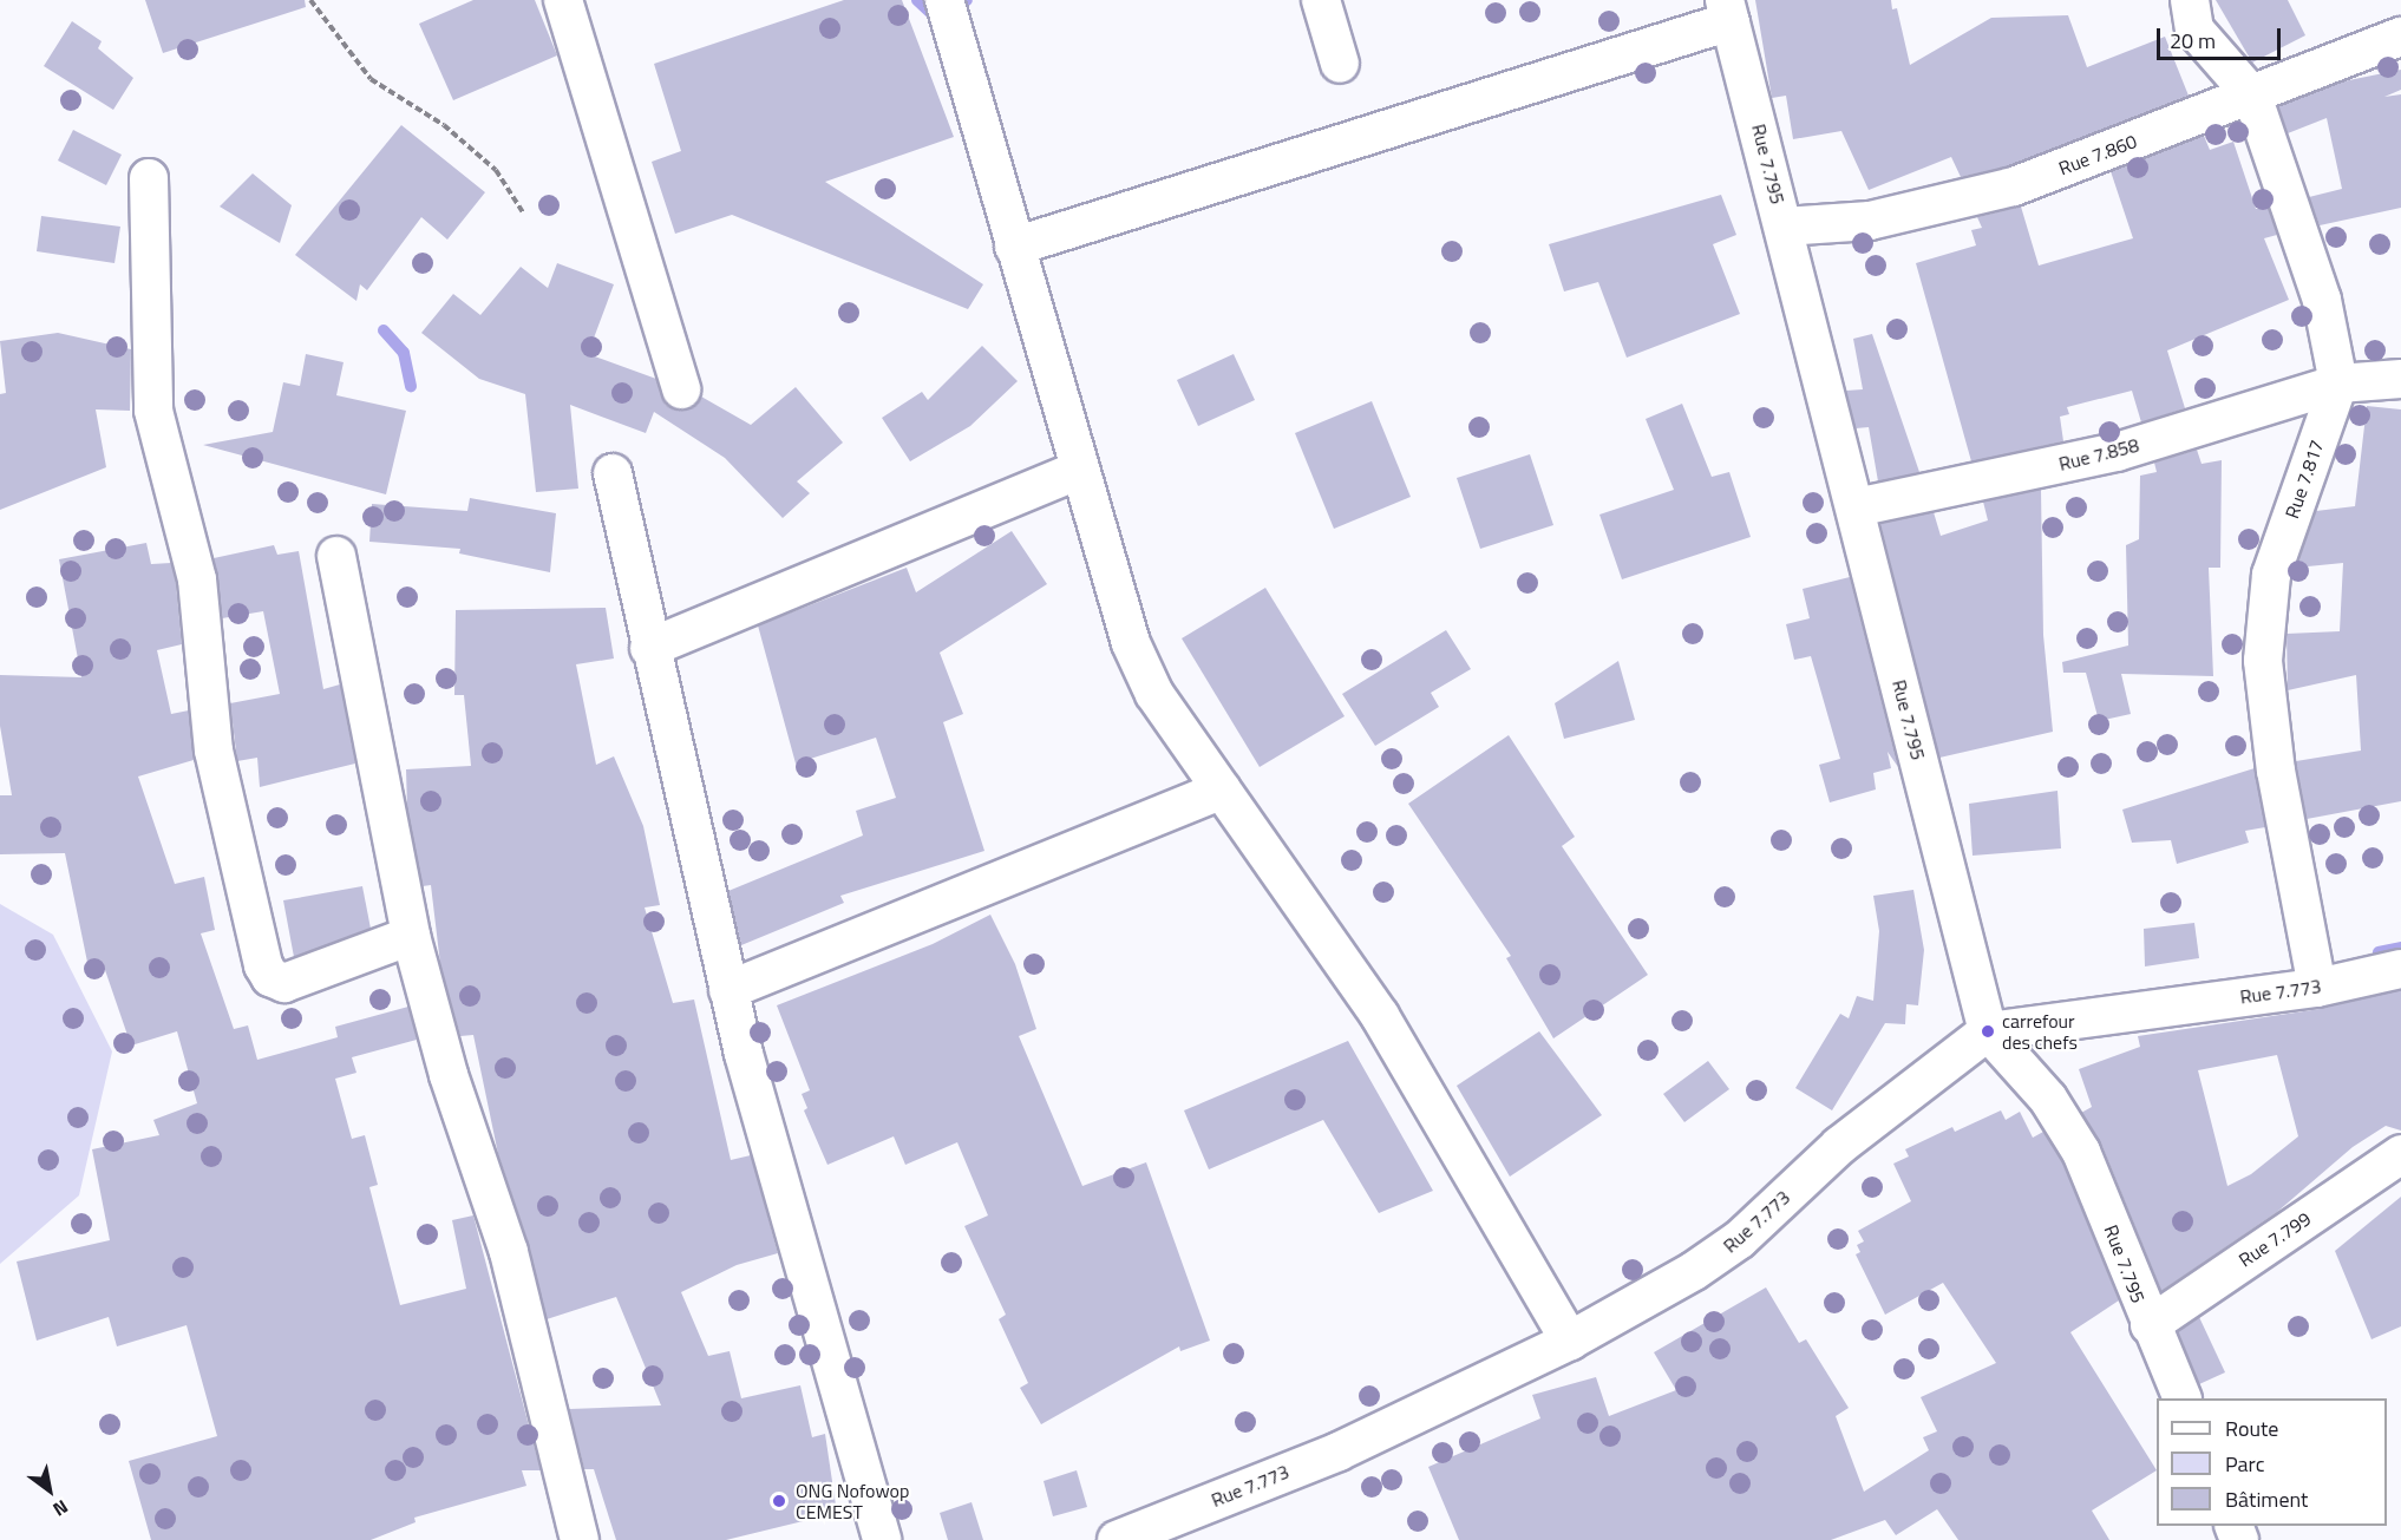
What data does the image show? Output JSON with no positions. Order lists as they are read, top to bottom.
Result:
{
  "streets": {
    "street": [
      "Rue 7.860",
      "Rue 7.795",
      "Rue 7.858",
      "Rue 7.817",
      "Rue 7.773",
      "Rue 7.799"
    ]
  },
  "crossings": [
    ["Rue 7.860", "Rue 7.795"],
    ["Rue 7.795", "Rue 7.858"],
    ["Rue 7.795", "Rue 7.773"],
    ["Rue 7.795", "Rue 7.799"],
    ["Rue 7.858", "Rue 7.817"],
    ["Rue 7.817", "Rue 7.773"]
  ],
  "places": ["carrefour des chefs", "ONG Nofowop CEMEST"],
  "legend": ["Route", "Parc", "Bâtiment"],
  "scale_bar": "20 m",
  "north": "bottom right"
}
